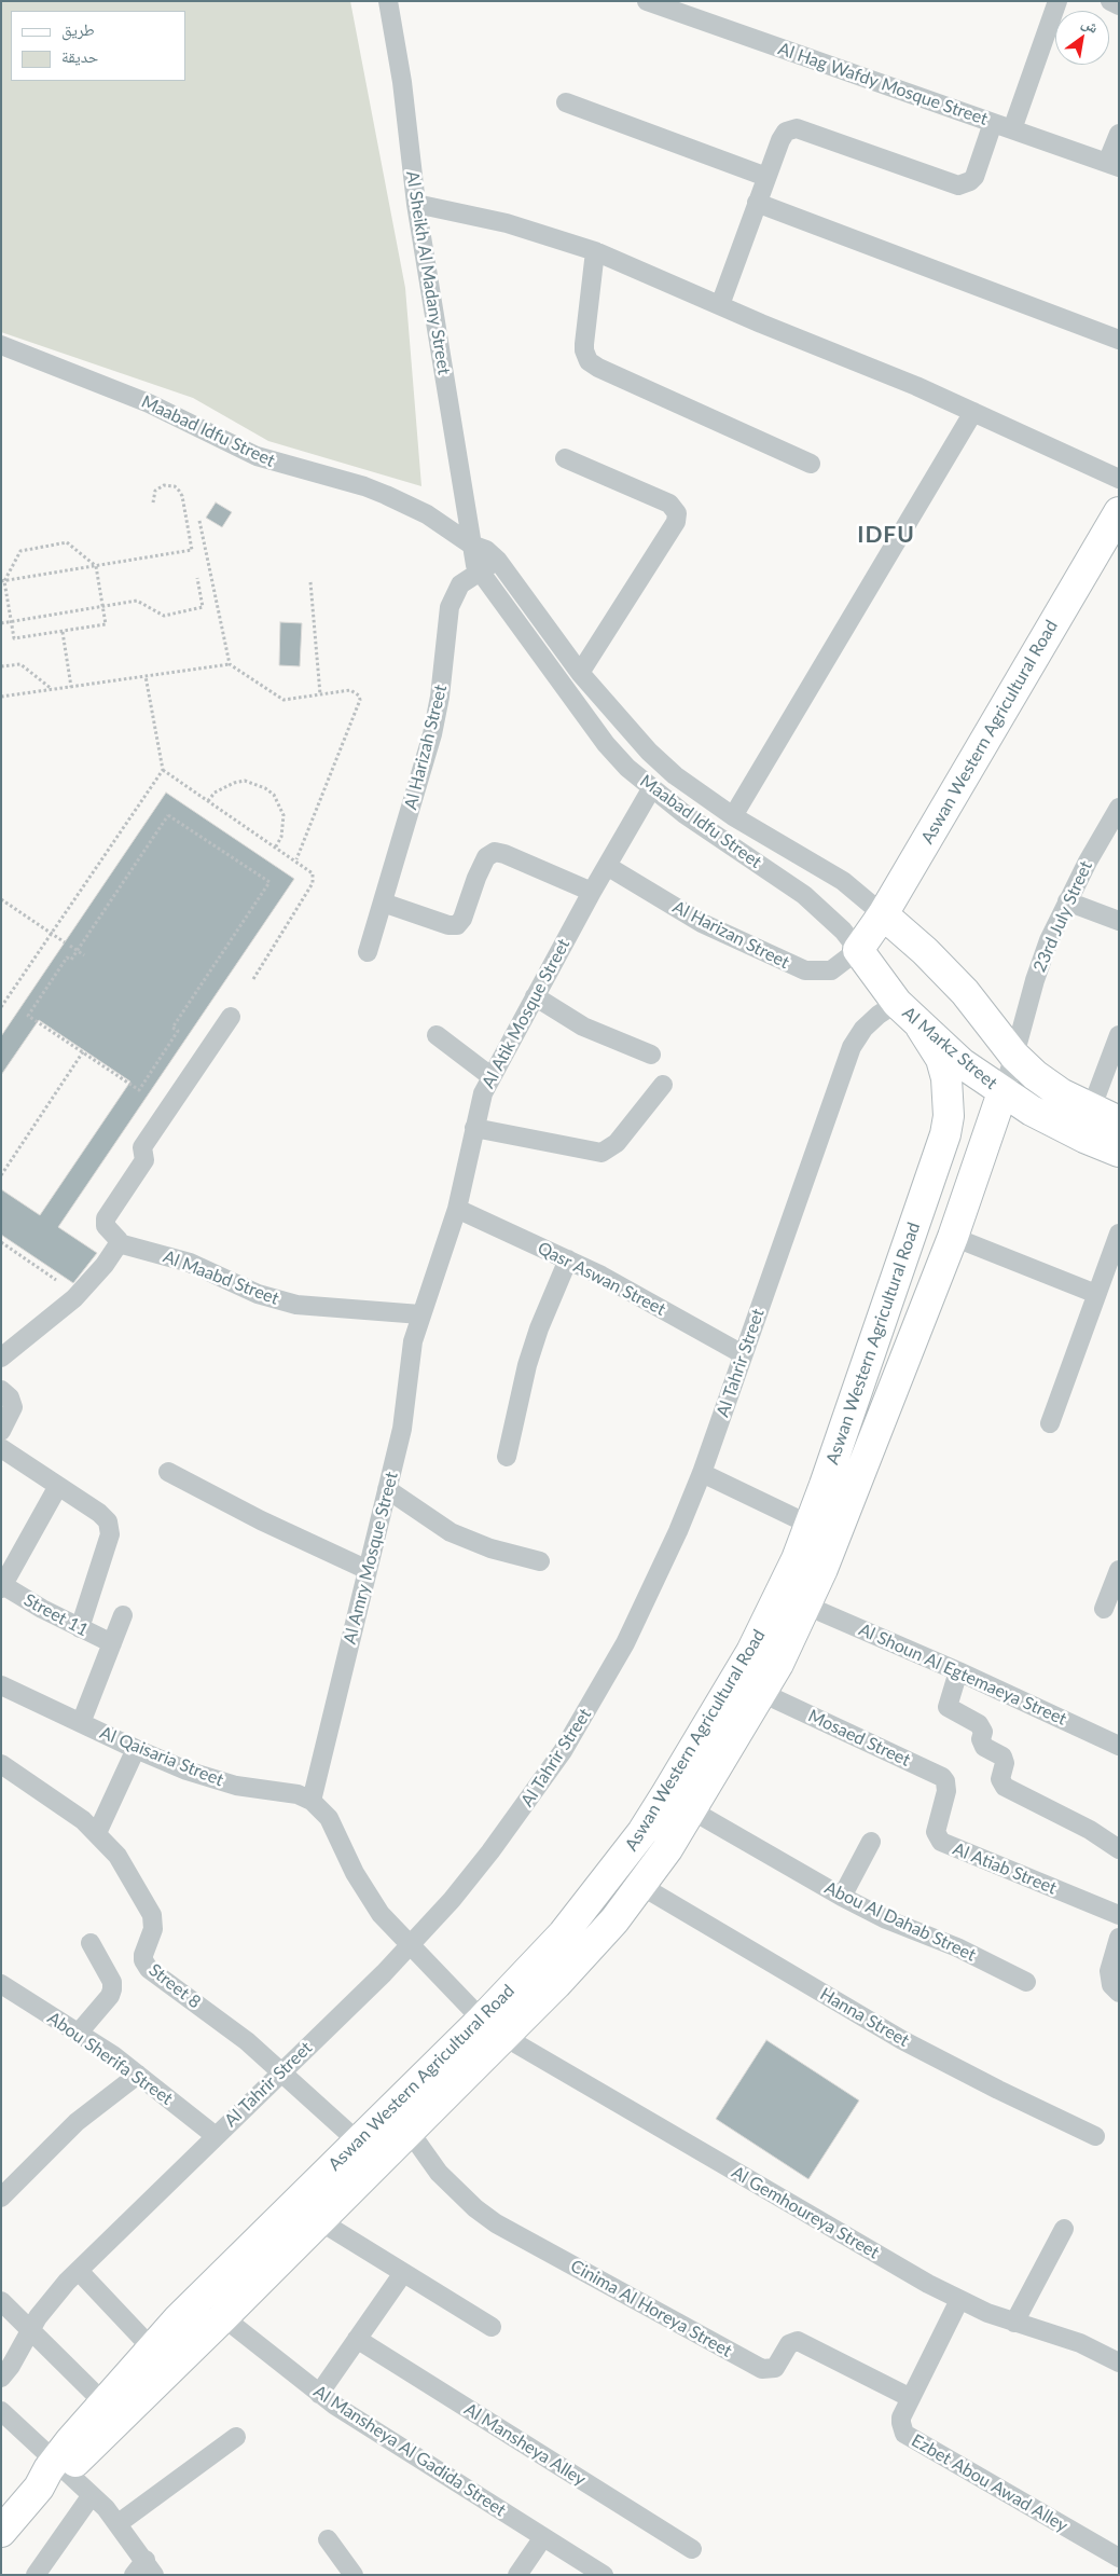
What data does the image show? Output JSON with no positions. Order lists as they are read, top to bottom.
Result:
{
  "streets": {
    "main road": ["Aswan Western Agricultural Road", "Al Markz Street"],
    "street": [
      "Al Hag Wafdy Mosque Street",
      "Al Sheikh Al Madany Street",
      "Maabad Idfu Street",
      "Al Harizah Street",
      "23rd July Street",
      "Al Harizan Street",
      "Al Atik Mosque Street",
      "Al Maabd Street",
      "Qasr Aswan Street",
      "Al Tahrir Street",
      "Al Amry Mosque Street",
      "Street 11",
      "Al Shoun Al Egtemaeya Street",
      "Mosaed Street",
      "Al Qaisaria Street",
      "Al Atiab Street",
      "Abou Al Dahab Street",
      "Street 8",
      "Hanna Street",
      "Abou Sherifa Street",
      "Al Gemhoureya Street",
      "Cinima Al Horeya Street",
      "Al Mansheya Alley",
      "Al Mansheya Al Gadida Street",
      "Ezbet Abou Awad Alley"
    ]
  },
  "crossings": [
    ["Al Sheikh Al Madany Street", "Maabad Idfu Street"],
    ["Maabad Idfu Street", "Aswan Western Agricultural Road"],
    ["Maabad Idfu Street", "Al Harizah Street"],
    ["Maabad Idfu Street", "Al Harizan Street"],
    ["Maabad Idfu Street", "Al Atik Mosque Street"],
    ["Maabad Idfu Street", "Al Markz Street"],
    ["Aswan Western Agricultural Road", "23rd July Street"],
    ["Aswan Western Agricultural Road", "Al Harizan Street"],
    ["Aswan Western Agricultural Road", "Al Markz Street"],
    ["Aswan Western Agricultural Road", "Al Shoun Al Egtemaeya Street"],
    ["Aswan Western Agricultural Road", "Mosaed Street"],
    ["Aswan Western Agricultural Road", "Al Qaisaria Street"],
    ["Aswan Western Agricultural Road", "Abou Al Dahab Street"],
    ["Aswan Western Agricultural Road", "Street 8"],
    ["Aswan Western Agricultural Road", "Hanna Street"],
    ["Aswan Western Agricultural Road", "Al Gemhoureya Street"],
    ["Aswan Western Agricultural Road", "Cinima Al Horeya Street"],
    ["Aswan Western Agricultural Road", "Al Mansheya Al Gadida Street"],
    ["23rd July Street", "Al Markz Street"],
    ["Al Harizan Street", "Al Atik Mosque Street"],
    ["Al Harizan Street", "Al Markz Street"],
    ["Al Atik Mosque Street", "Al Maabd Street"],
    ["Al Atik Mosque Street", "Qasr Aswan Street"],
    ["Al Atik Mosque Street", "Al Amry Mosque Street"],
    ["Al Markz Street", "Al Tahrir Street"],
    ["Al Maabd Street", "Al Amry Mosque Street"],
    ["Qasr Aswan Street", "Al Tahrir Street"],
    ["Al Tahrir Street", "Al Qaisaria Street"],
    ["Al Tahrir Street", "Street 8"],
    ["Al Tahrir Street", "Abou Sherifa Street"],
    ["Al Amry Mosque Street", "Al Qaisaria Street"],
    ["Mosaed Street", "Al Atiab Street"],
    ["Al Qaisaria Street", "Al Gemhoureya Street"],
    ["Al Gemhoureya Street", "Ezbet Abou Awad Alley"],
    ["Cinima Al Horeya Street", "Ezbet Abou Awad Alley"]
  ],
  "districts": ["IDFU"],
  "legend": ["طريق", "حديقة"],
  "north": "top right"
}
